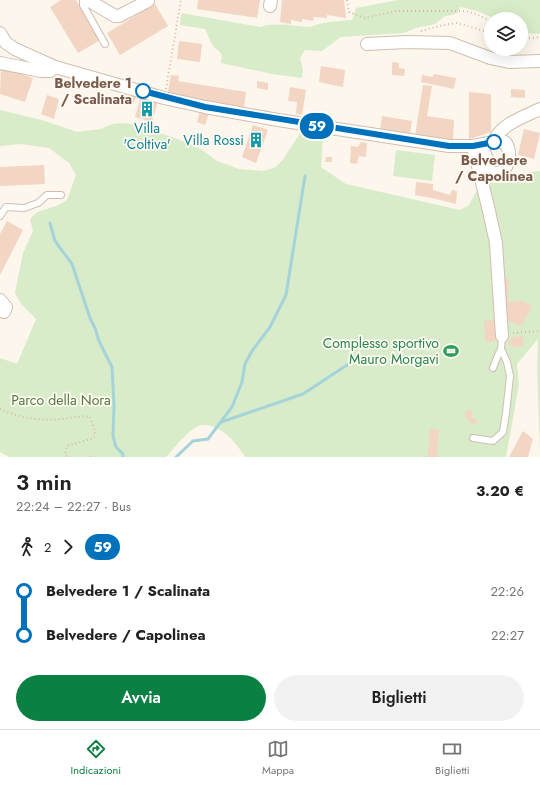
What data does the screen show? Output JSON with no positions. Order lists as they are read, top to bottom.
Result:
{
  "parks": ["Parco della Nora"],
  "places": {
    "other": ["Belvedere 1 / Scalinata", "Belvedere / Capolinea"],
    "building": ["Villa 'Coltiva'", "Villa Rossi"],
    "sports": ["Complesso sportivo Mauro Morgavi"]
  },
  "lines": ["bus line 59"],
  "page": {
    "on_map": "59",
    "heading": ["3 min", "22:24 – 22:27 · Bus", "3.20 €"],
    "legs": ["2", "59"],
    "list": [
      {
        "name": "Belvedere 1 / Scalinata",
        "value": "22:26"
      },
      {
        "name": "Belvedere / Capolinea",
        "value": "22:27"
      }
    ],
    "buttons": ["Avvia", "Biglietti"],
    "tabs": ["Indicazioni", "Mappa", "Biglietti"]
  }
}
